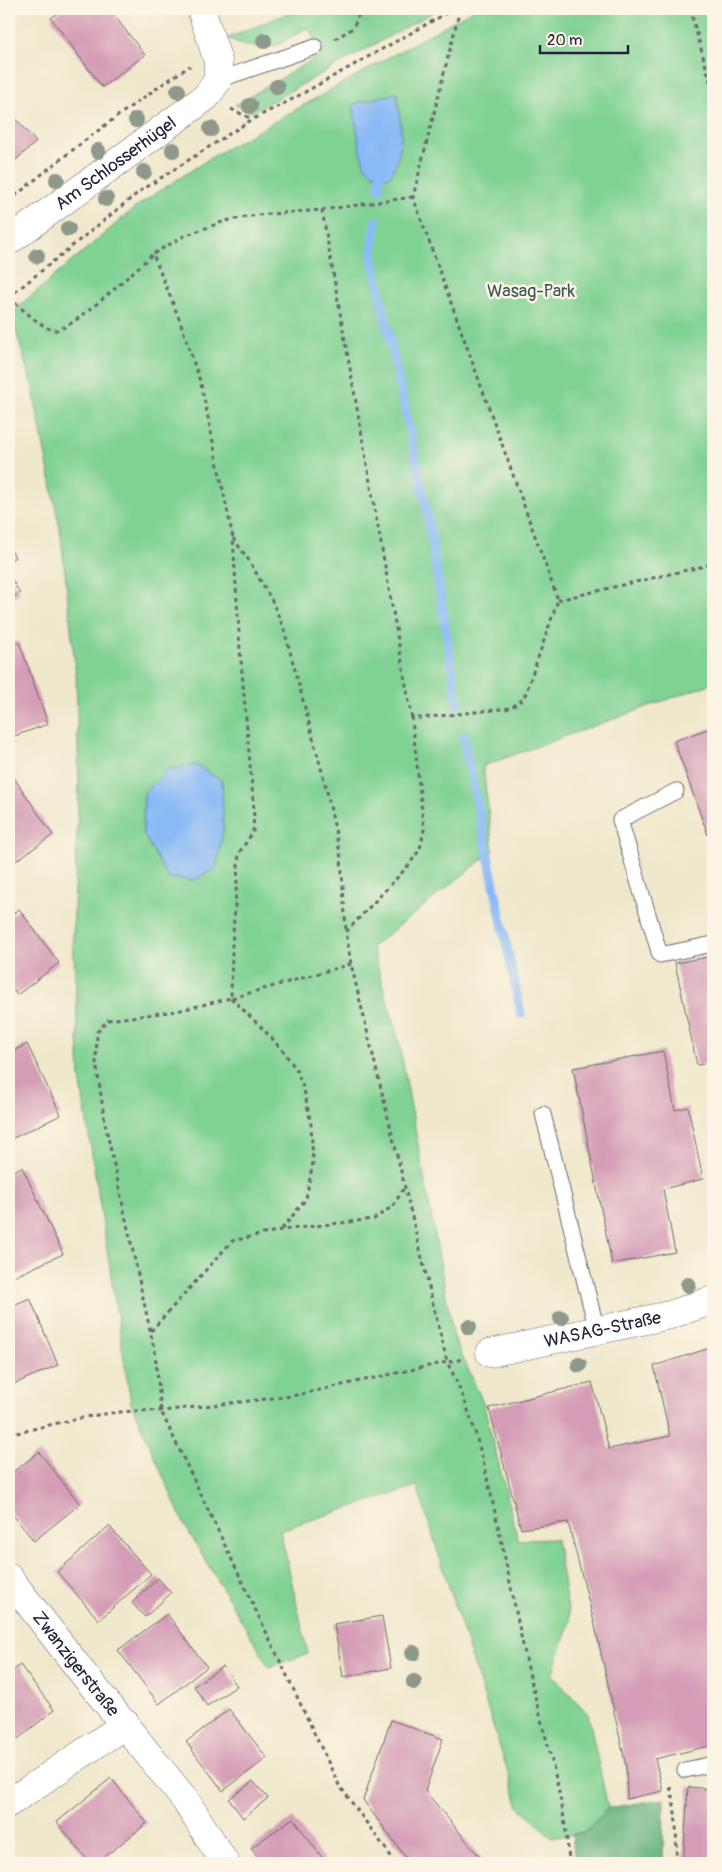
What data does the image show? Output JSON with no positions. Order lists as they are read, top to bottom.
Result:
{
  "streets": {
    "street": ["Am Schlosserhügel", "WASAG-Straße", "Zwanzigerstraße"]
  },
  "parks": ["Wasag-Park"],
  "scale_bar": "20 m"
}
